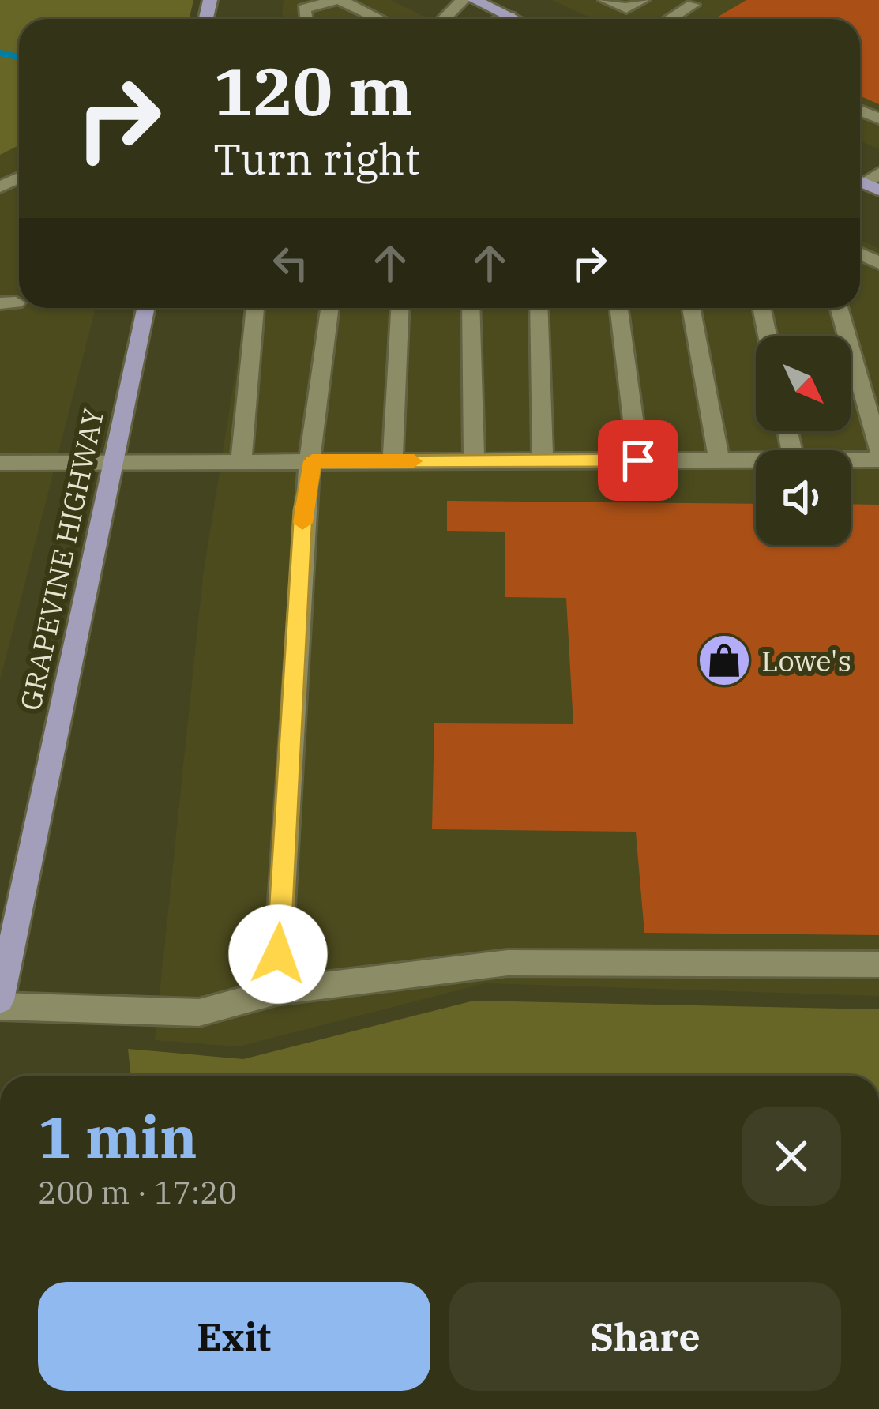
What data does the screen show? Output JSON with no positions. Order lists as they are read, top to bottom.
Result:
{
  "streets": {
    "main road": ["GRAPEVINE HIGHWAY"]
  },
  "places": {
    "shop": ["Lowe's"]
  },
  "north": "bottom right",
  "page": {
    "turn": ["120 m", "Turn right"],
    "heading": ["1 min", "200 m · 17:20"],
    "buttons": ["Exit", "Share"]
  }
}
